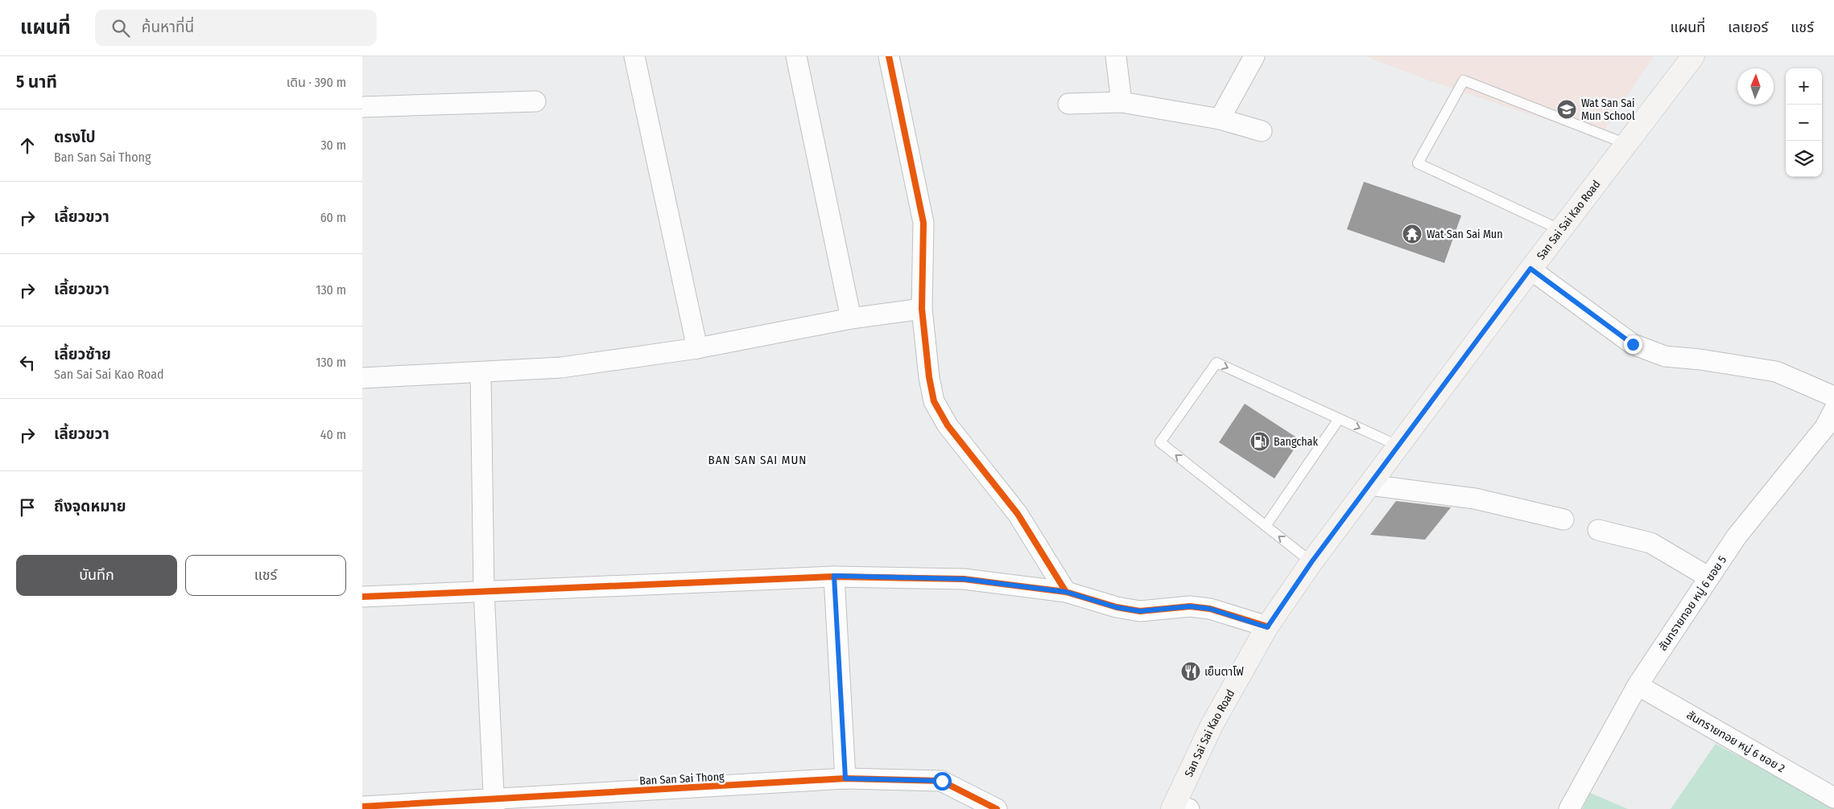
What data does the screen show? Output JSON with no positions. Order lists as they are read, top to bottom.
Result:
{
  "streets": {
    "main road": ["San Sai Sai Kao Road"],
    "street": ["สันทรายทอย หมู่ 6 ซอย 5", "สันทรายทอย หมู่ 6 ซอย 2", "Ban San Sai Thong"]
  },
  "crossings": [
    ["สันทรายทอย หมู่ 6 ซอย 5", "สันทรายทอย หมู่ 6 ซอย 2"]
  ],
  "districts": ["BAN SAN SAI MUN"],
  "places": {
    "school or university": ["Wat San Sai Mun School"],
    "temple": ["Wat San Sai Mun"],
    "fuel station": ["Bangchak"],
    "restaurant": ["เย็นตาโฟ"]
  },
  "north": "top",
  "page": {
    "header": "แผนที่",
    "search": "ค้นหาที่นี่",
    "nav": ["แผนที่", "เลเยอร์", "แชร์"],
    "heading": ["5 นาที", "เดิน · 390 m"],
    "map_buttons": ["+", "−"],
    "list": [
      ["ตรงไป", "Ban San Sai Thong", "30 m"],
      ["เลี้ยวขวา", "60 m"],
      ["เลี้ยวขวา", "130 m"],
      ["เลี้ยวซ้าย", "San Sai Sai Kao Road", "130 m"],
      ["เลี้ยวขวา", "40 m"],
      "ถึงจุดหมาย"
    ],
    "buttons": ["บันทึก", "แชร์"]
  }
}
